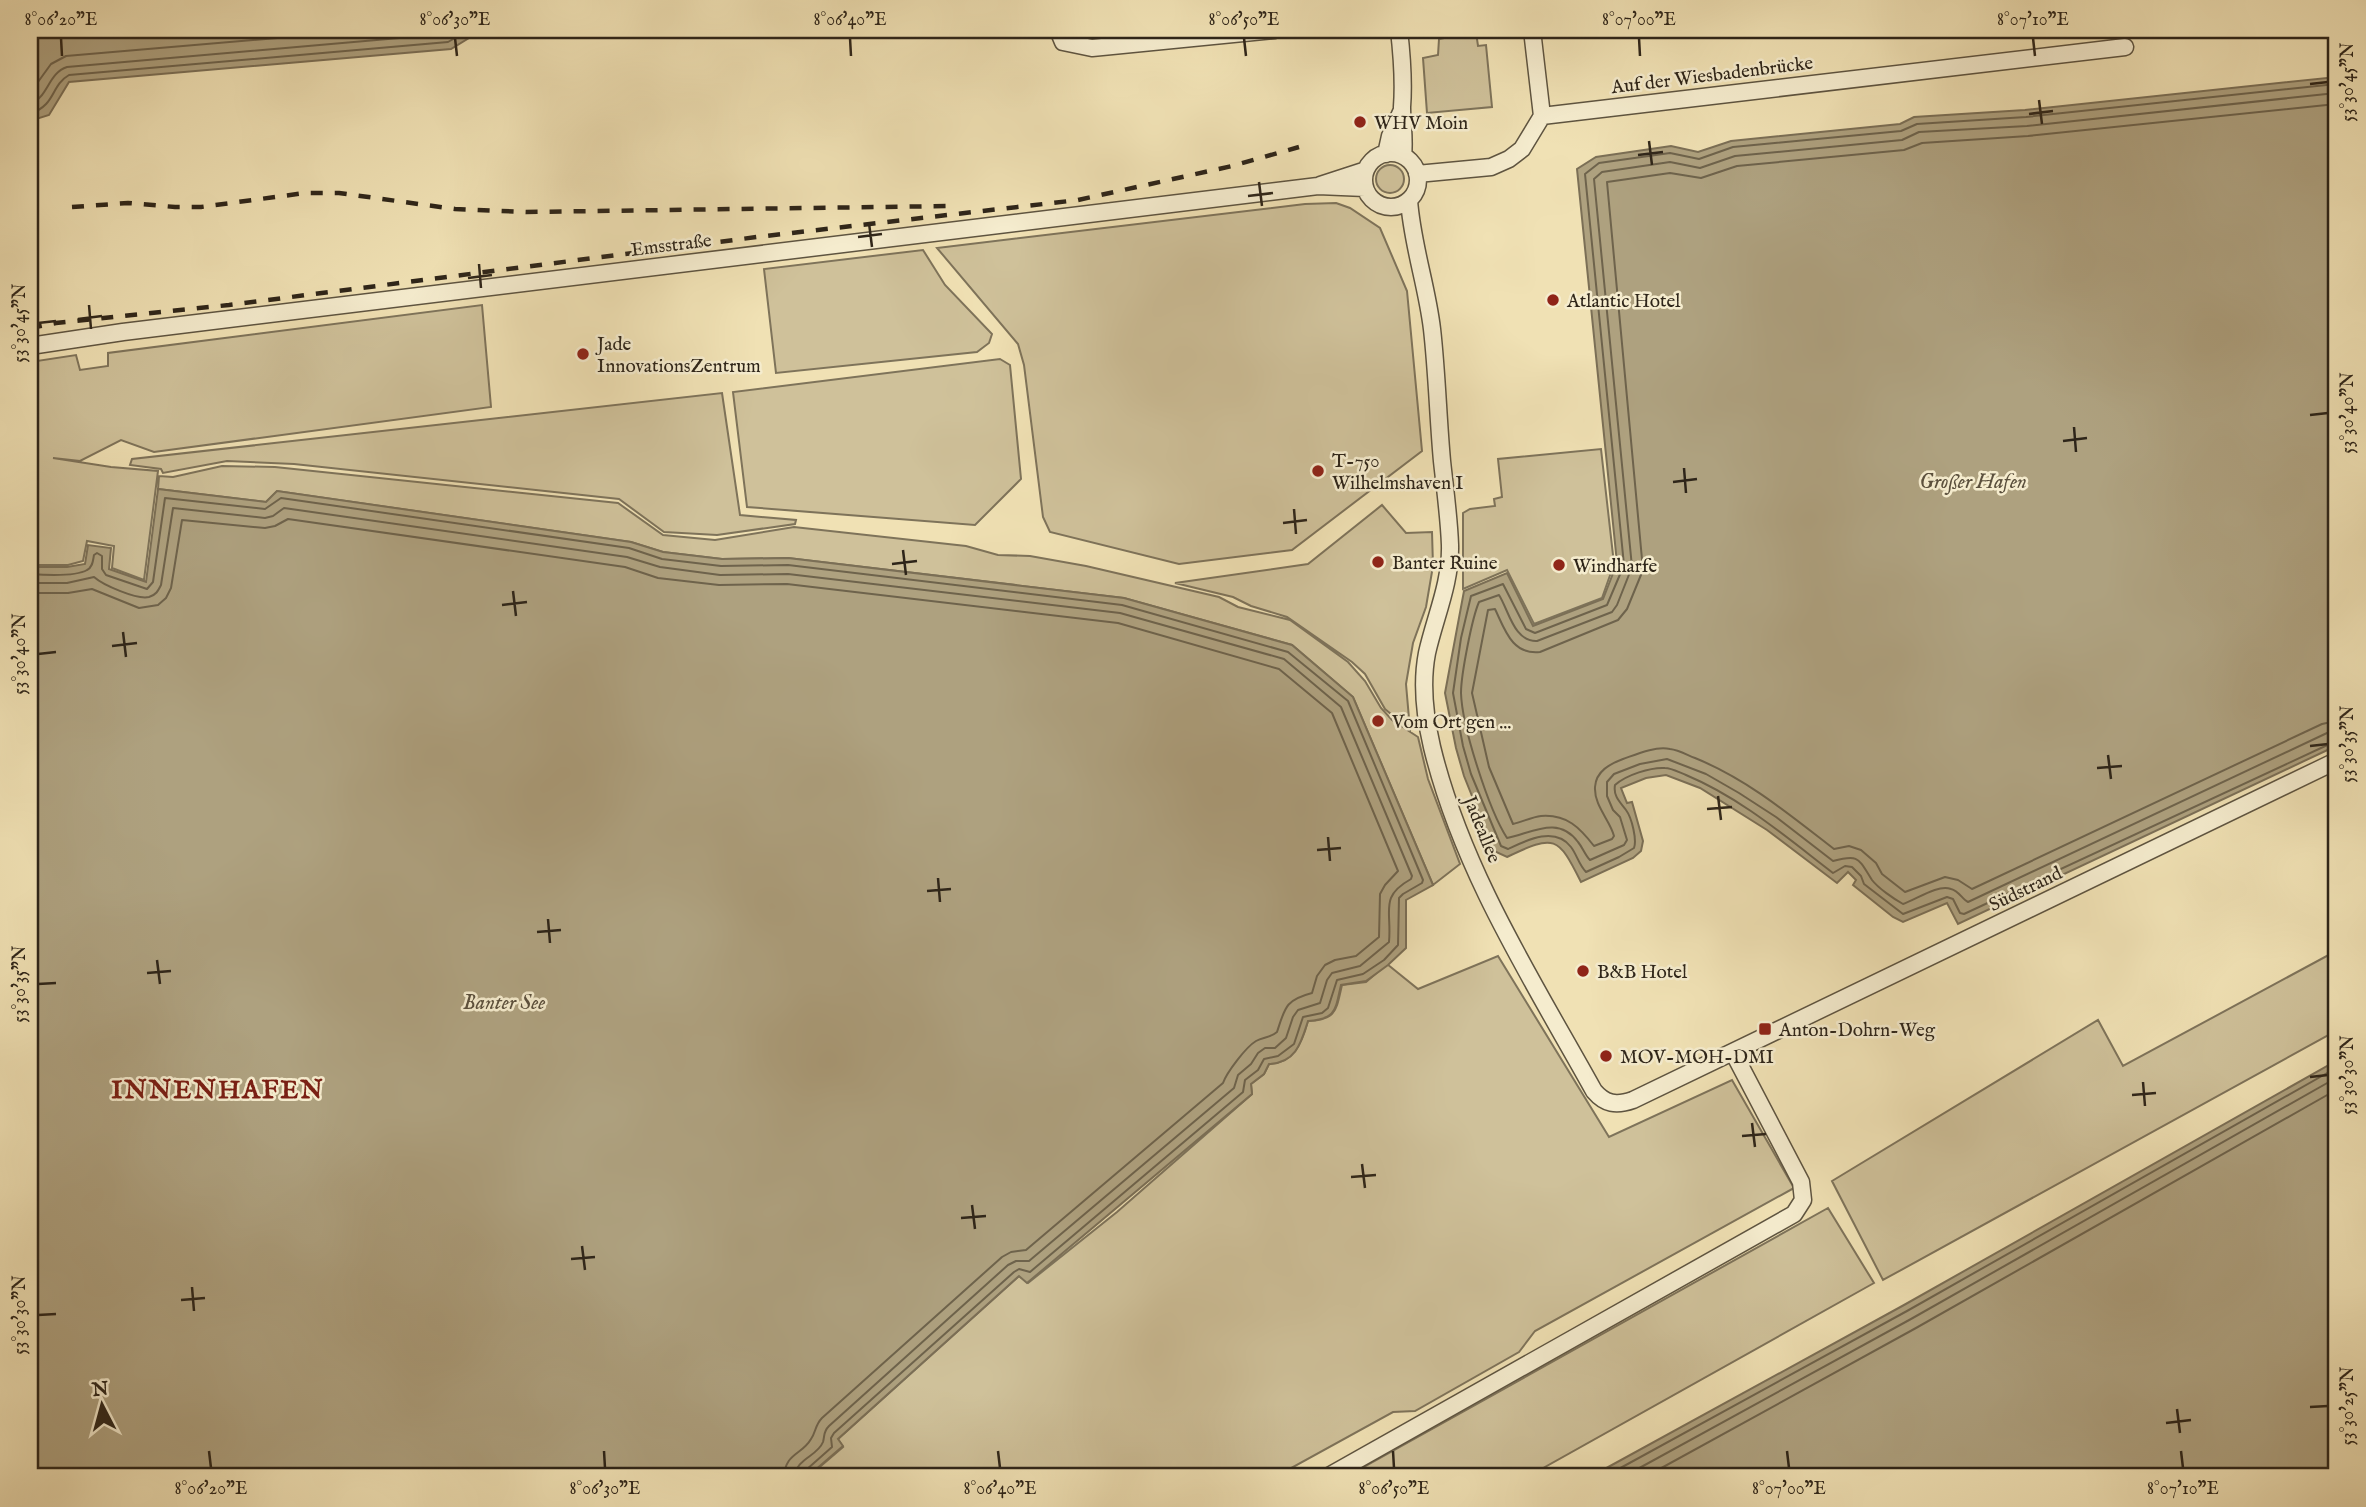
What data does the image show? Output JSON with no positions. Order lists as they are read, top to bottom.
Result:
{
  "streets": {
    "street": [
      "Auf der Wiesbadenbrücke",
      "Emsstraße",
      "Jadeallee",
      "Südstrand"
    ]
  },
  "crossings": [
    ["Emsstraße", "Jadeallee"],
    ["Jadeallee", "Südstrand"]
  ],
  "districts": ["INNENHAFEN"],
  "water": ["Großer Hafen", "Banter See"],
  "places": {
    "other": [
      "WHV Moin",
      "Atlantic Hotel",
      "Jade InnovationsZentrum",
      "T-750 Wilhelmshaven I",
      "Banter Ruine",
      "Windharfe",
      "Vom Ort gen ...",
      "B&B Hotel",
      "MOV-MOH-DMI"
    ],
    "transit": ["Anton-Dohrn-Weg"]
  },
  "north": "top",
  "coordinates": [
    "8°06'20\"E",
    "8°06'30\"E",
    "8°06'40\"E",
    "8°06'50\"E",
    "8°07'00\"E",
    "8°07'10\"E",
    "53°30'45\"N",
    "53°30'40\"N",
    "53°30'35\"N",
    "53°30'30\"N",
    "53°30'25\"N"
  ]
}
